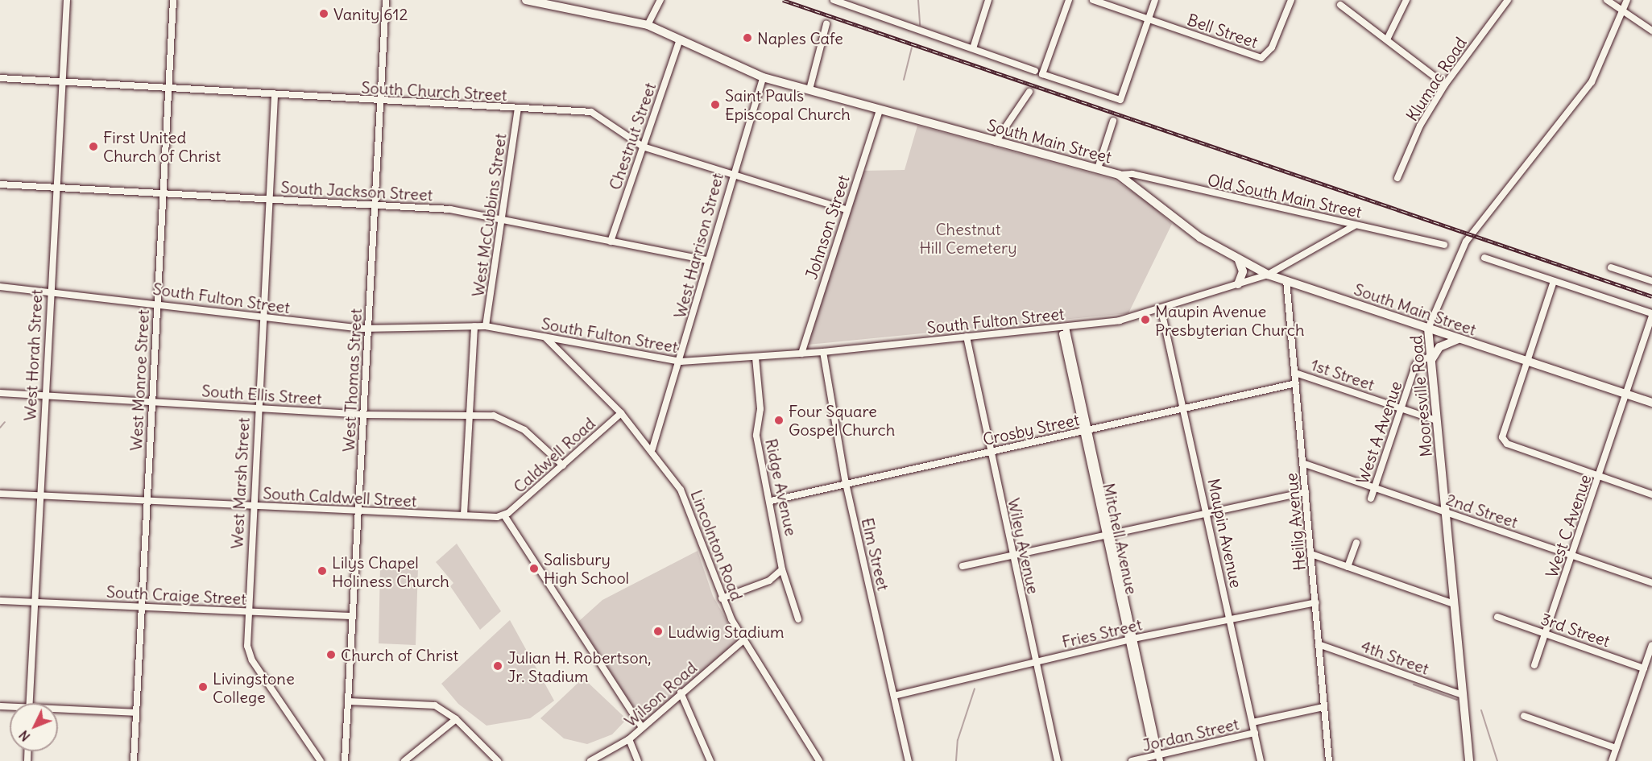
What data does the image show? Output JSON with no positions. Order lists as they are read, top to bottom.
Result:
{
  "streets": {
    "main road": ["South Main Street", "Mooresville Road"],
    "street": [
      "Bell Street",
      "Klumac Road",
      "South Church Street",
      "Chestnut Street",
      "South Jackson Street",
      "Old South Main Street",
      "West McCubbins Street",
      "Johnson Street",
      "West Harrison Street",
      "South Fulton Street",
      "West Horah Street",
      "1st Street",
      "West Monroe Street",
      "West Thomas Street",
      "South Ellis Street",
      "Crosby Street",
      "West A Avenue",
      "Caldwell Road",
      "West Marsh Street",
      "Ridge Avenue",
      "South Caldwell Street",
      "2nd Street",
      "Heilig Avenue",
      "West C Avenue",
      "Maupin Avenue",
      "Mitchell Avenue",
      "Lincolnton Road",
      "Wiley Avenue",
      "Elm Street",
      "South Craige Street",
      "3rd Street",
      "Fries Street",
      "4th Street",
      "Wilson Road",
      "Jordan Street"
    ]
  },
  "crossings": [
    ["South Church Street", "Chestnut Street"],
    ["South Church Street", "West McCubbins Street"],
    ["South Church Street", "Johnson Street"],
    ["South Church Street", "West Harrison Street"],
    ["South Church Street", "West Horah Street"],
    ["South Church Street", "West Monroe Street"],
    ["South Church Street", "West Thomas Street"],
    ["South Church Street", "West Marsh Street"],
    ["Chestnut Street", "South Main Street"],
    ["Chestnut Street", "South Jackson Street"],
    ["South Main Street", "Old South Main Street"],
    ["South Main Street", "Johnson Street"],
    ["South Main Street", "West Harrison Street"],
    ["South Main Street", "South Fulton Street"],
    ["South Main Street", "Mooresville Road"],
    ["South Main Street", "Heilig Avenue"],
    ["South Main Street", "West C Avenue"],
    ["South Jackson Street", "West McCubbins Street"],
    ["South Jackson Street", "West Harrison Street"],
    ["South Jackson Street", "West Horah Street"],
    ["South Jackson Street", "West Monroe Street"],
    ["South Jackson Street", "West Thomas Street"],
    ["South Jackson Street", "West Marsh Street"],
    ["West McCubbins Street", "South Fulton Street"],
    ["Johnson Street", "South Fulton Street"],
    ["West Harrison Street", "South Fulton Street"],
    ["West Harrison Street", "Lincolnton Road"],
    ["South Fulton Street", "West Horah Street"],
    ["South Fulton Street", "West Monroe Street"],
    ["South Fulton Street", "West Thomas Street"],
    ["South Fulton Street", "West Marsh Street"],
    ["South Fulton Street", "Ridge Avenue"],
    ["South Fulton Street", "Maupin Avenue"],
    ["South Fulton Street", "Mitchell Avenue"],
    ["South Fulton Street", "Lincolnton Road"],
    ["South Fulton Street", "Wiley Avenue"],
    ["South Fulton Street", "Elm Street"],
    ["West Horah Street", "South Ellis Street"],
    ["West Horah Street", "South Caldwell Street"],
    ["West Horah Street", "South Craige Street"],
    ["1st Street", "Mooresville Road"],
    ["1st Street", "West A Avenue"],
    ["1st Street", "Heilig Avenue"],
    ["West Monroe Street", "South Ellis Street"],
    ["West Monroe Street", "South Caldwell Street"],
    ["West Monroe Street", "South Craige Street"],
    ["West Thomas Street", "South Ellis Street"],
    ["West Thomas Street", "South Caldwell Street"],
    ["West Thomas Street", "South Craige Street"],
    ["South Ellis Street", "Caldwell Road"],
    ["South Ellis Street", "West Marsh Street"],
    ["Mooresville Road", "West A Avenue"],
    ["Mooresville Road", "2nd Street"],
    ["Mooresville Road", "4th Street"],
    ["Crosby Street", "Ridge Avenue"],
    ["Crosby Street", "Heilig Avenue"],
    ["Crosby Street", "Maupin Avenue"],
    ["Crosby Street", "Mitchell Avenue"],
    ["Crosby Street", "Wiley Avenue"],
    ["Crosby Street", "Elm Street"],
    ["West A Avenue", "2nd Street"],
    ["Caldwell Road", "South Caldwell Street"],
    ["Caldwell Road", "Lincolnton Road"],
    ["West Marsh Street", "South Caldwell Street"],
    ["West Marsh Street", "South Craige Street"],
    ["2nd Street", "Heilig Avenue"],
    ["2nd Street", "West C Avenue"],
    ["Heilig Avenue", "Fries Street"],
    ["Heilig Avenue", "4th Street"],
    ["Heilig Avenue", "Jordan Street"],
    ["West C Avenue", "3rd Street"],
    ["Maupin Avenue", "Fries Street"],
    ["Maupin Avenue", "Jordan Street"],
    ["Mitchell Avenue", "Fries Street"],
    ["Mitchell Avenue", "Jordan Street"],
    ["Lincolnton Road", "Wilson Road"],
    ["Wiley Avenue", "Fries Street"],
    ["Elm Street", "Fries Street"]
  ],
  "parks": ["Chestnut Hill Cemetery"],
  "places": [
    "Vanity 612",
    "Naples Cafe",
    "Saint Pauls Episcopal Church",
    "First United Church of Christ",
    "Maupin Avenue Presbyterian Church",
    "Four Square Gospel Church",
    "Salisbury High School",
    "Lilys Chapel Holiness Church",
    "Ludwig Stadium",
    "Church of Christ",
    "Julian H. Robertson, Jr. Stadium",
    "Livingstone College"
  ],
  "north": "bottom left"
}
